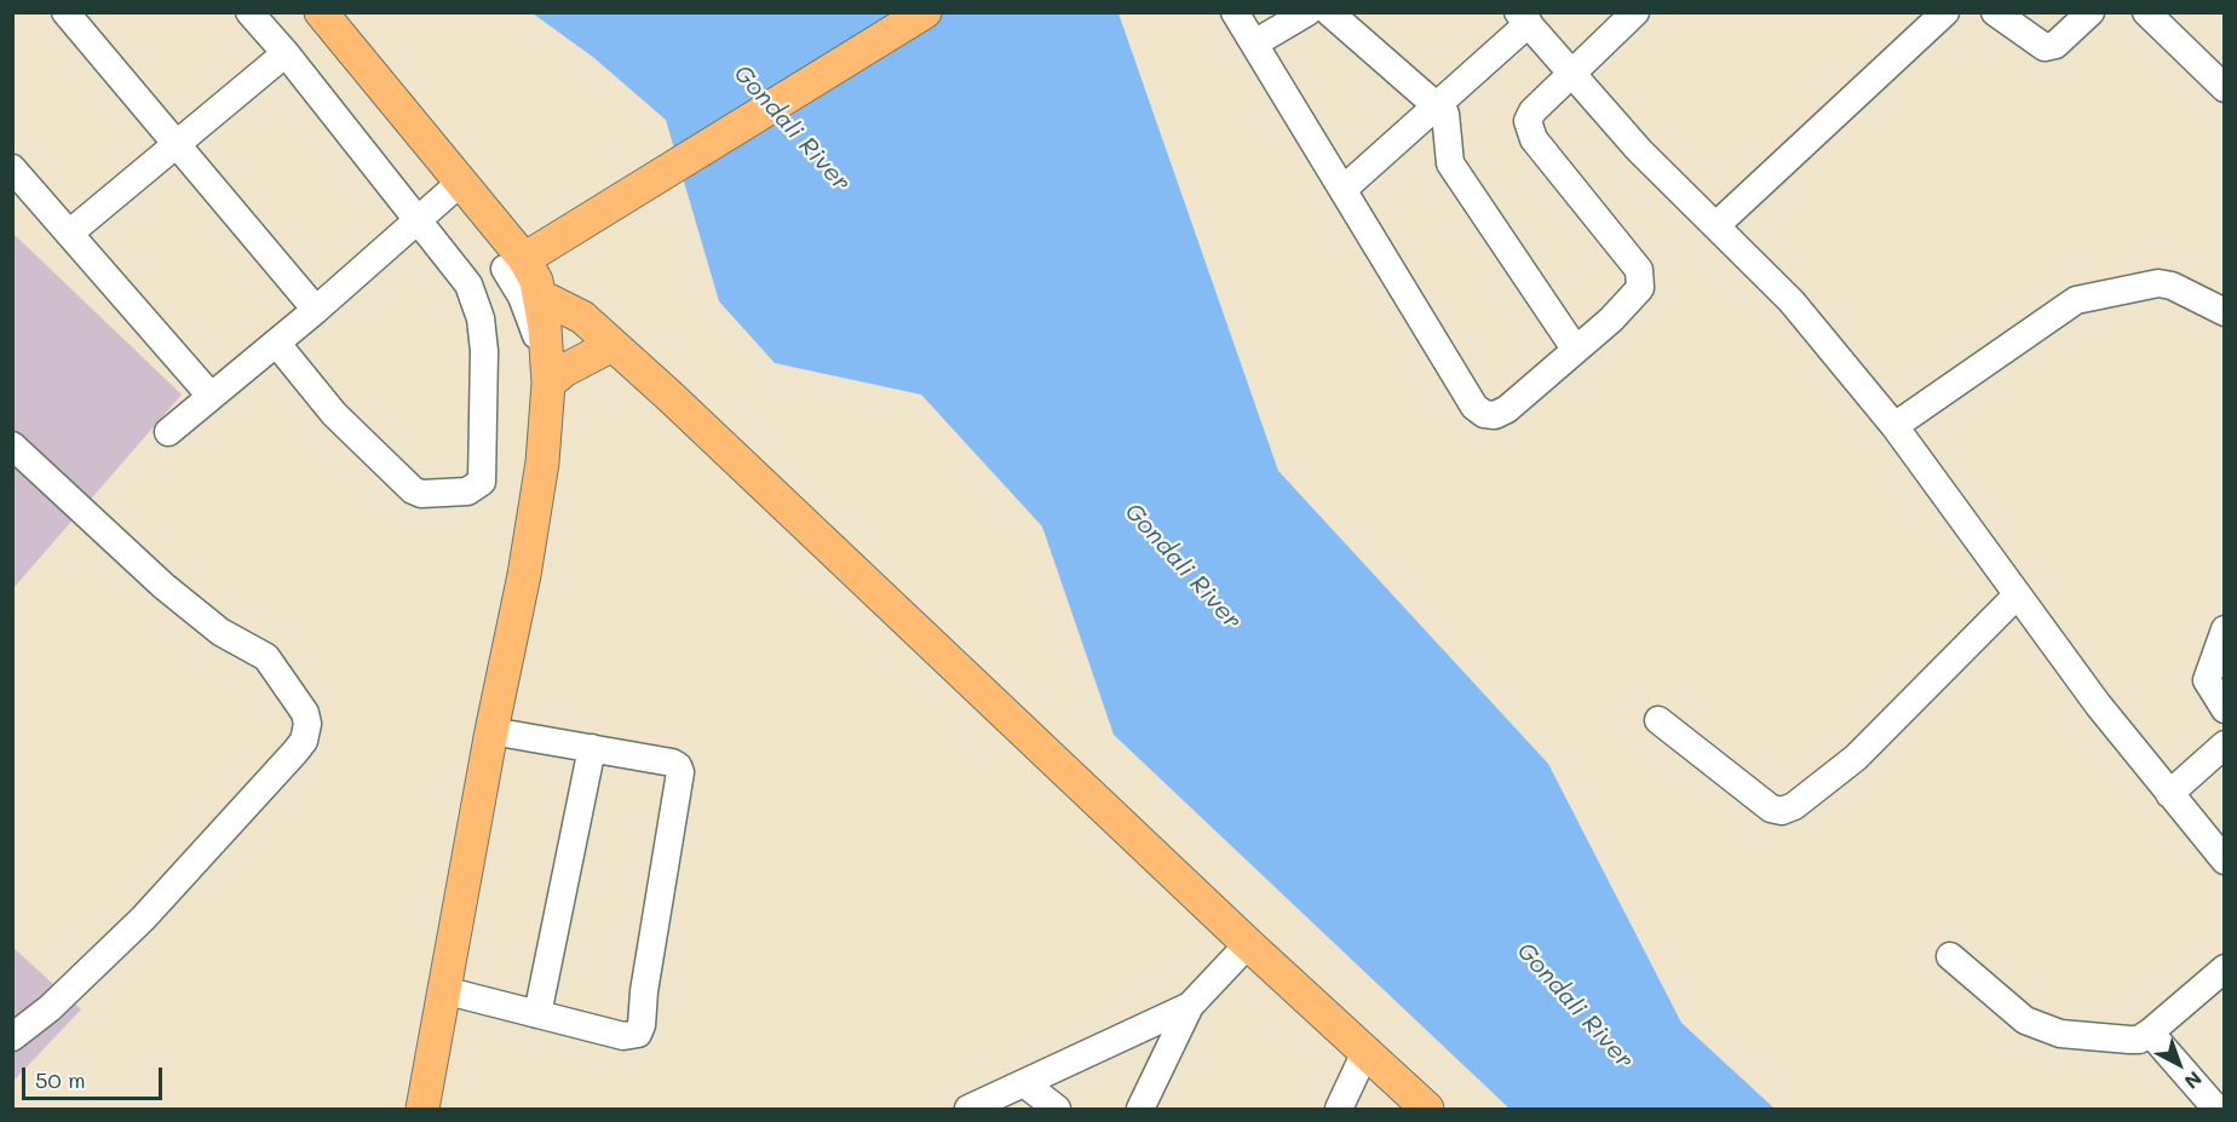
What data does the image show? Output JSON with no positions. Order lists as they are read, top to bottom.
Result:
{
  "water": ["Gondali River"],
  "scale_bar": "50 m",
  "north": "bottom right"
}
